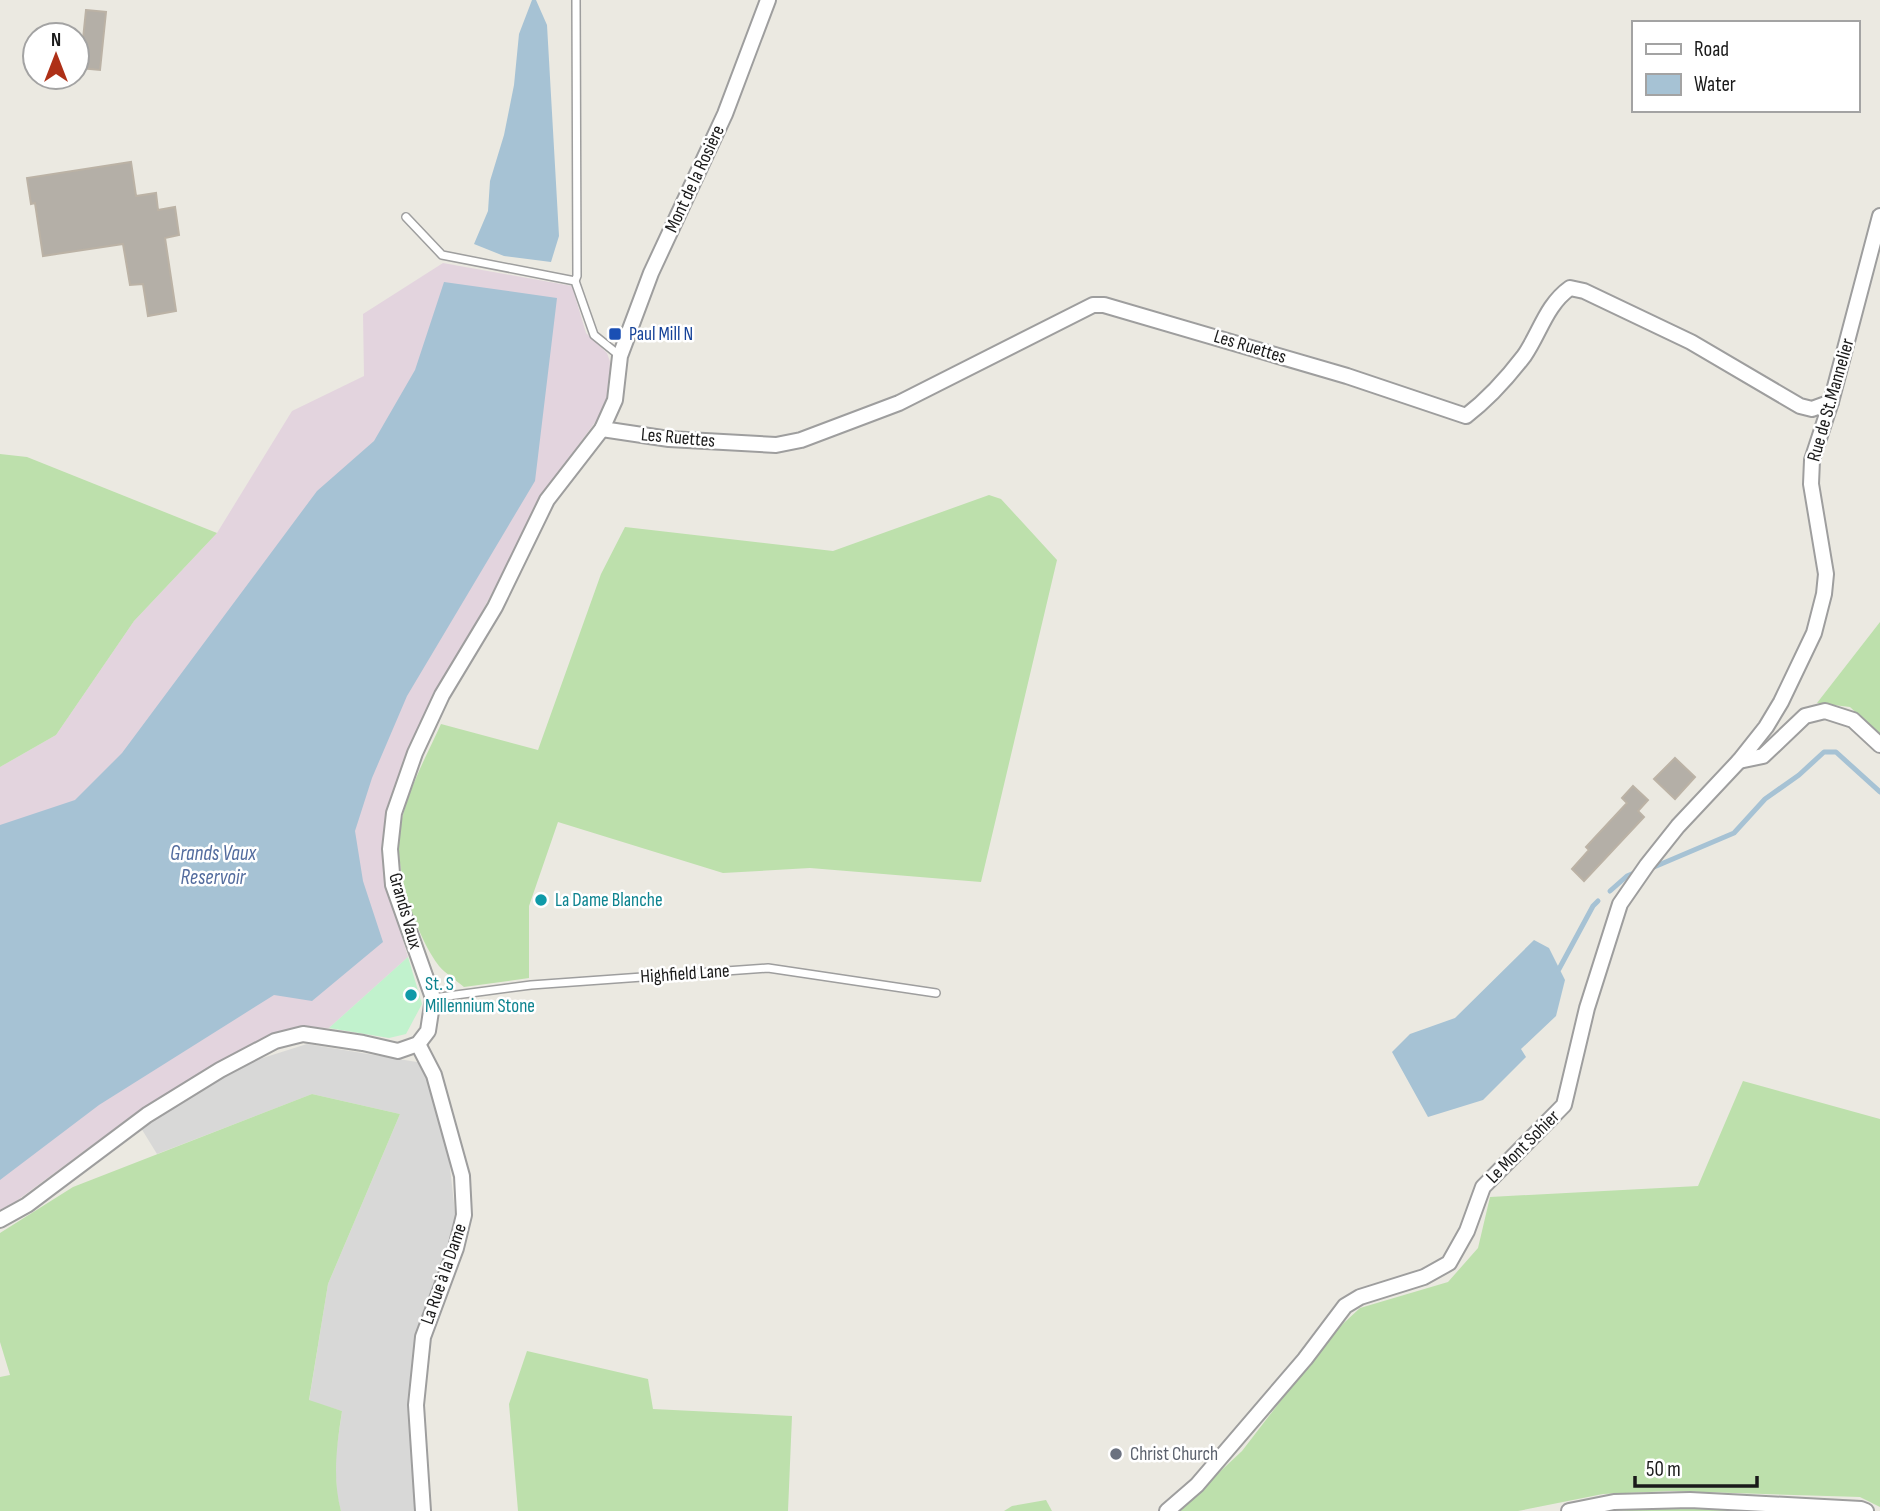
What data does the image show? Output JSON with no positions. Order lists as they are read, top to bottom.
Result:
{
  "streets": {
    "street": [
      "Mont de la Rosière",
      "Les Ruettes",
      "Rue de St.Mannelier",
      "Grands Vaux",
      "Le Mont Sohier",
      "La Rue à la Dame"
    ],
    "lane": ["Highfield Lane"]
  },
  "crossings": [
    ["Mont de la Rosière", "Grands Vaux"],
    ["Les Ruettes", "Rue de St.Mannelier"],
    ["Les Ruettes", "Grands Vaux"],
    ["Rue de St.Mannelier", "Le Mont Sohier"],
    ["Grands Vaux", "Highfield Lane"],
    ["Grands Vaux", "La Rue à la Dame"]
  ],
  "water": ["Grands Vaux Reservoir"],
  "places": {
    "transit": ["Paul Mill N"],
    "other": ["La Dame Blanche", "St. S Millennium Stone", "Christ Church"]
  },
  "legend": ["Road", "Water"],
  "scale_bar": "50 m",
  "north": "top"
}
